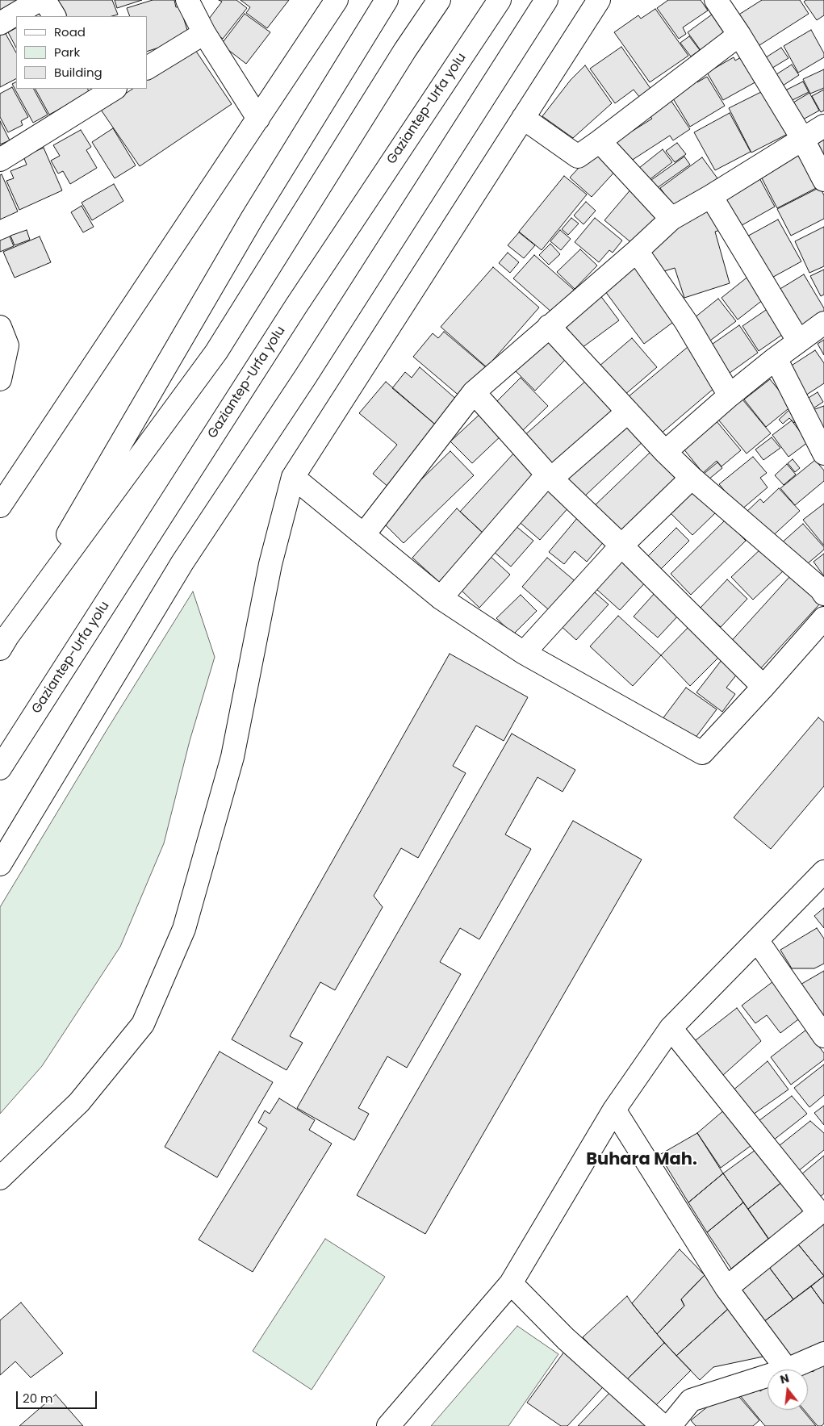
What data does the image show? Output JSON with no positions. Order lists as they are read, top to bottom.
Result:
{
  "streets": {
    "main road": ["Gaziantep-Urfa yolu"]
  },
  "districts": ["Buhara Mah."],
  "legend": ["Road", "Park", "Building"],
  "scale_bar": "20 m",
  "north": "top"
}
